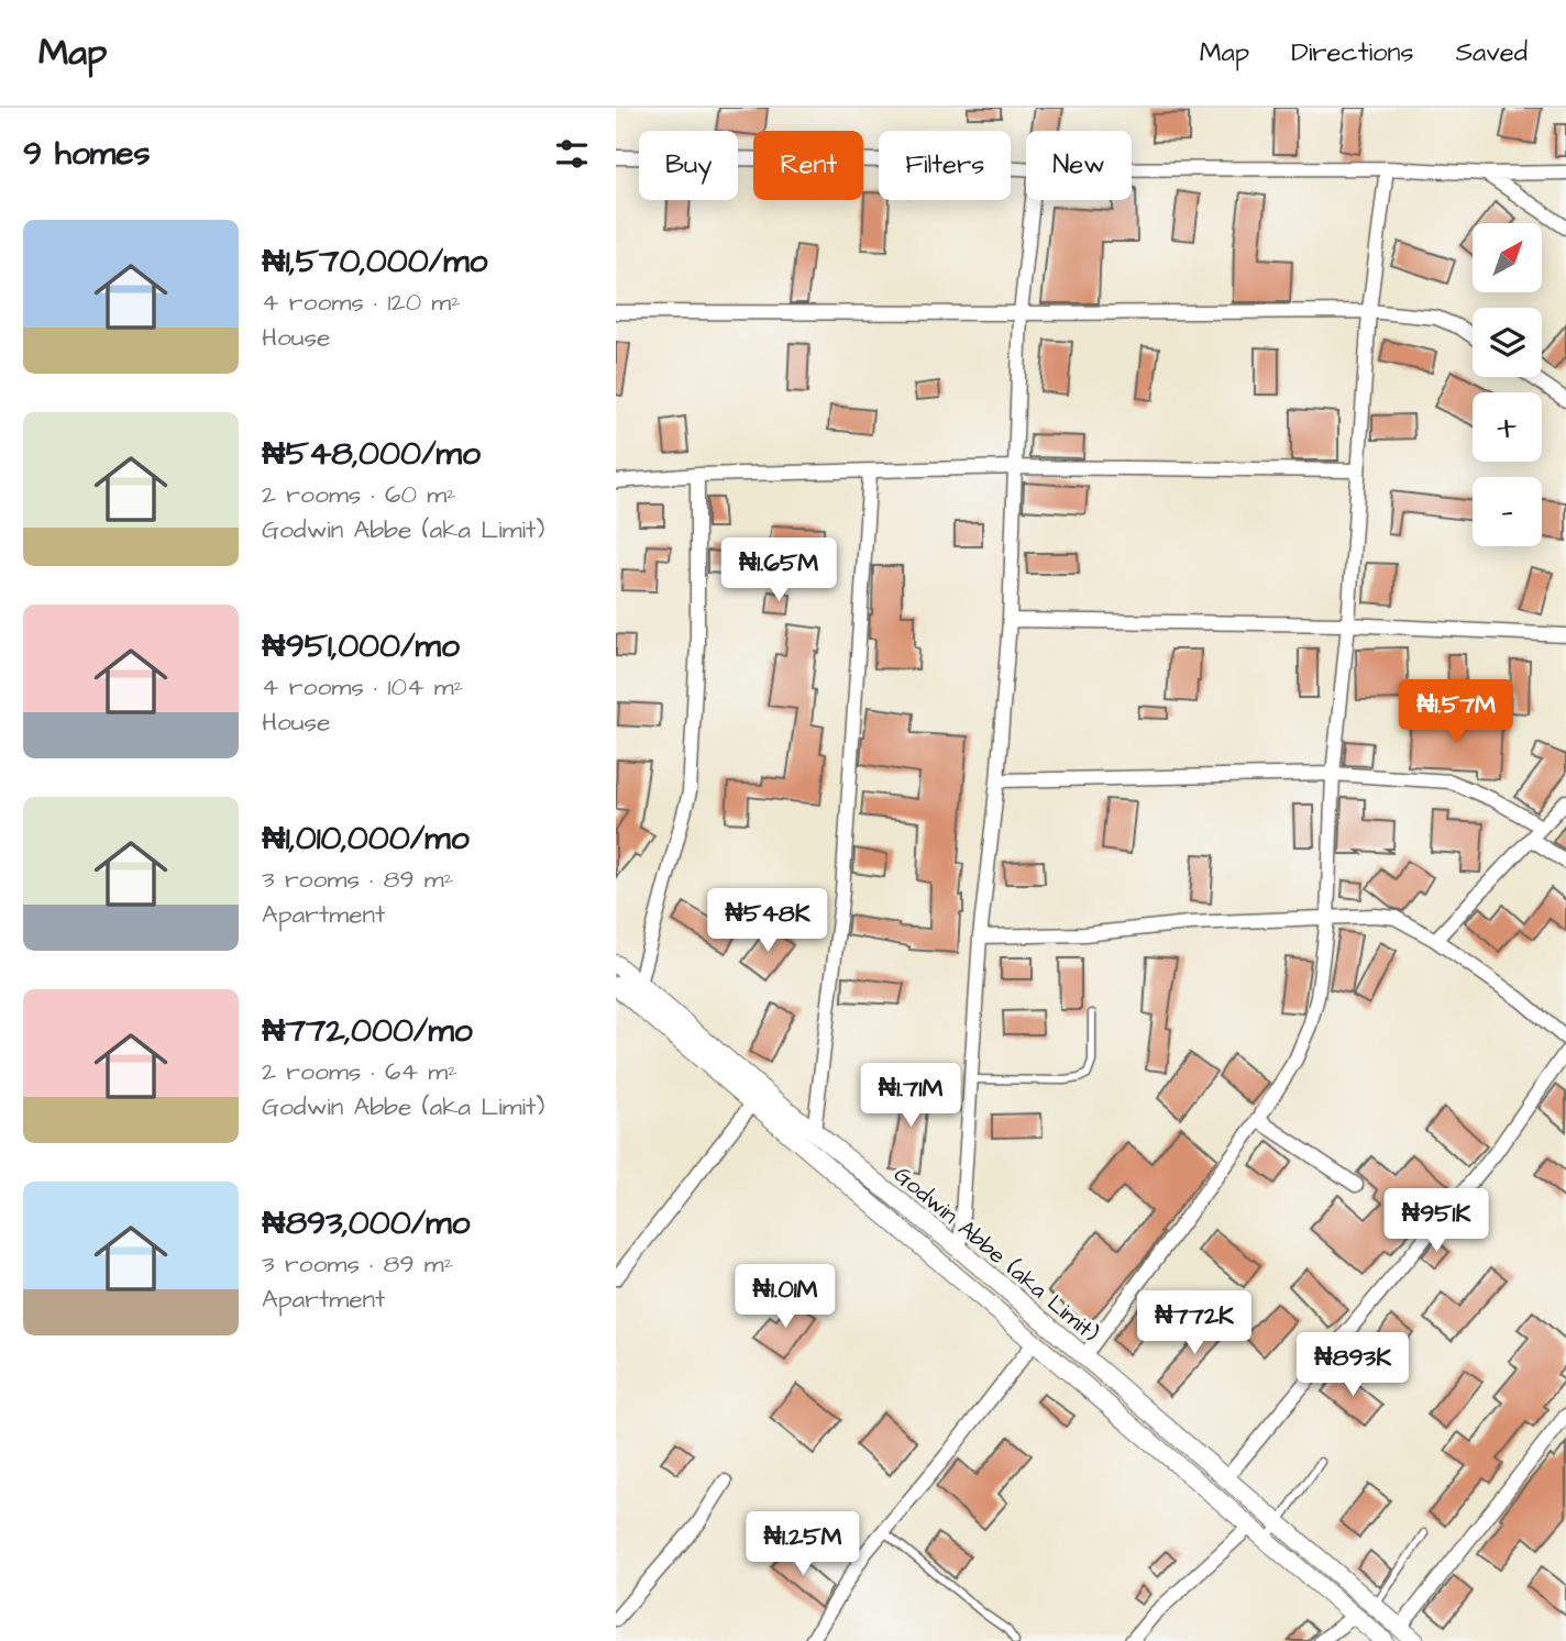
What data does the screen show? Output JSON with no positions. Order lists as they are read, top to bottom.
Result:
{
  "streets": {
    "street": ["Godwin Abbe (aka Limit)"]
  },
  "north": "top right",
  "page": {
    "header": "Map",
    "nav": ["Map", "Directions", "Saved"],
    "heading": "9 homes",
    "chip": [
      "Buy",
      "Rent",
      "Filters",
      "New"
    ],
    "list": [
      {
        "name": "₦1,570,000/mo",
        "note": "4 rooms · 120 m² · House"
      },
      {
        "name": "₦548,000/mo",
        "note": "2 rooms · 60 m² · Godwin Abbe (aka Limit)"
      },
      {
        "name": "₦951,000/mo",
        "note": "4 rooms · 104 m² · House"
      },
      {
        "name": "₦1,010,000/mo",
        "note": "3 rooms · 89 m² · Apartment"
      },
      {
        "name": "₦772,000/mo",
        "note": "2 rooms · 64 m² · Godwin Abbe (aka Limit)"
      },
      {
        "name": "₦893,000/mo",
        "note": "3 rooms · 89 m² · Apartment"
      }
    ],
    "map_buttons": ["+", "−"],
    "price": [
      "₦1.65M",
      "₦1.57M",
      "₦548K",
      "₦1.71M",
      "₦951K",
      "₦1.01M",
      "₦772K",
      "₦893K",
      "₦1.25M"
    ]
  }
}
